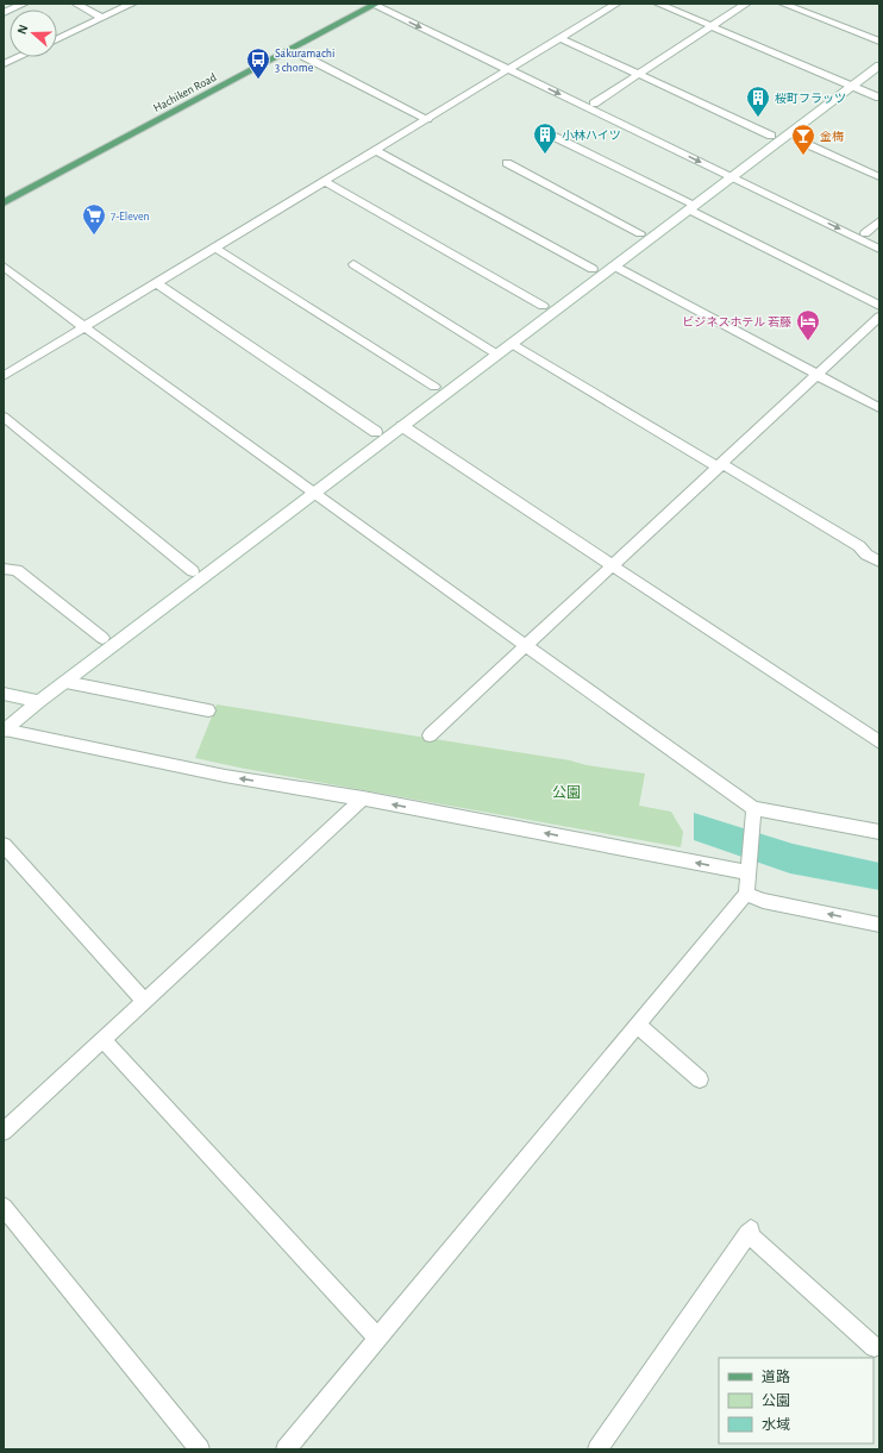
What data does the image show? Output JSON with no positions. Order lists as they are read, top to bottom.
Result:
{
  "streets": {
    "main road": ["Hachiken Road"]
  },
  "parks": ["公園"],
  "places": {
    "bus stop": ["Sakuramachi 3 chome"],
    "building": ["桜町フラッツ", "小林ハイツ"],
    "bar": ["金梅"],
    "supermarket": ["7-Eleven"],
    "hotel": ["ビジネスホテル 若藤"]
  },
  "legend": ["道路", "公園", "水域"],
  "north": "left"
}
